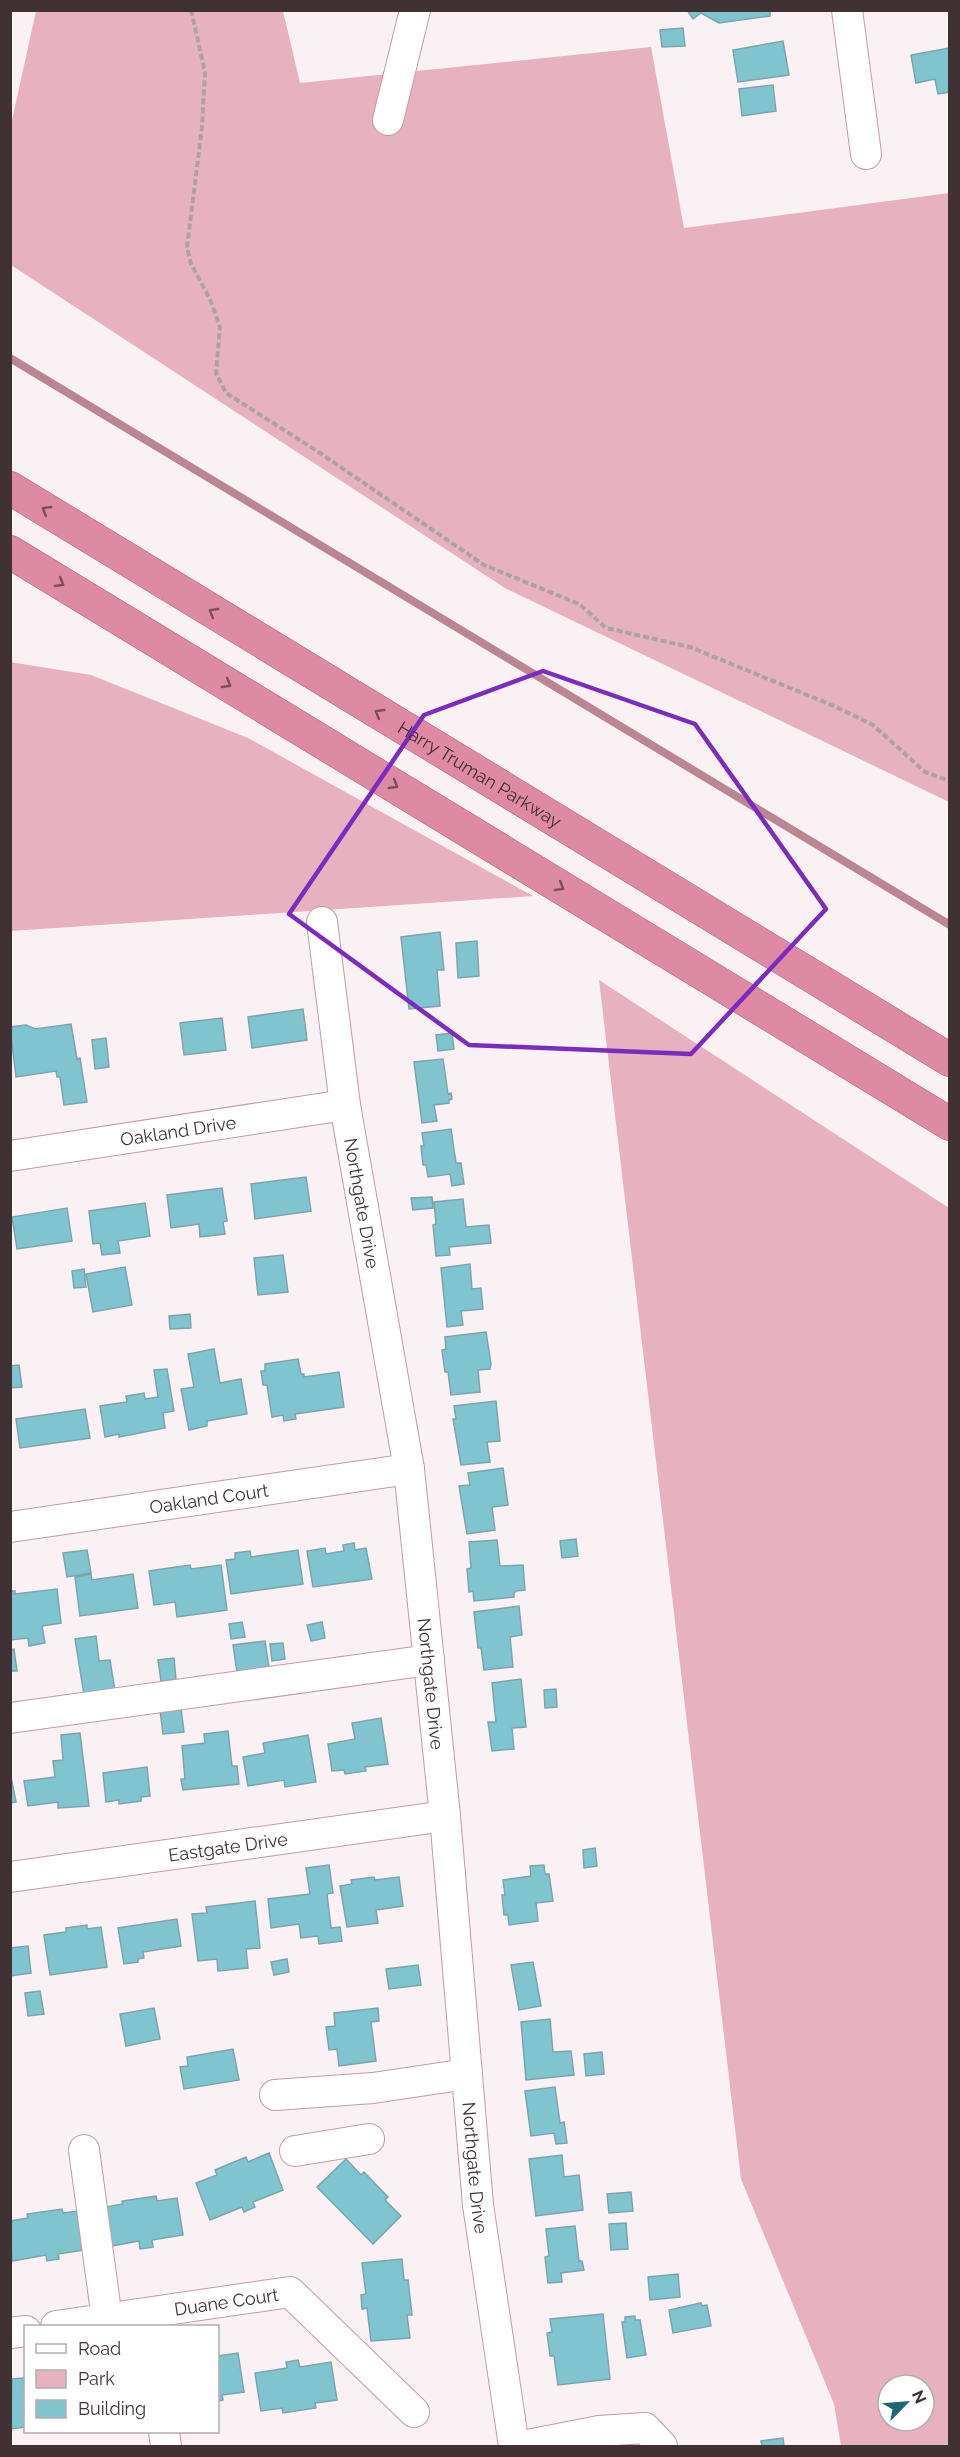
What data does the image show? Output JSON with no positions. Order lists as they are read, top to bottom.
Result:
{
  "streets": {
    "highway": ["Harry Truman Parkway"],
    "street": [
      "Oakland Drive",
      "Northgate Drive",
      "Oakland Court",
      "Eastgate Drive",
      "Duane Court"
    ]
  },
  "crossings": [
    ["Oakland Drive", "Northgate Drive"],
    ["Northgate Drive", "Oakland Court"],
    ["Northgate Drive", "Eastgate Drive"]
  ],
  "legend": ["Road", "Park", "Building"],
  "north": "top right"
}
